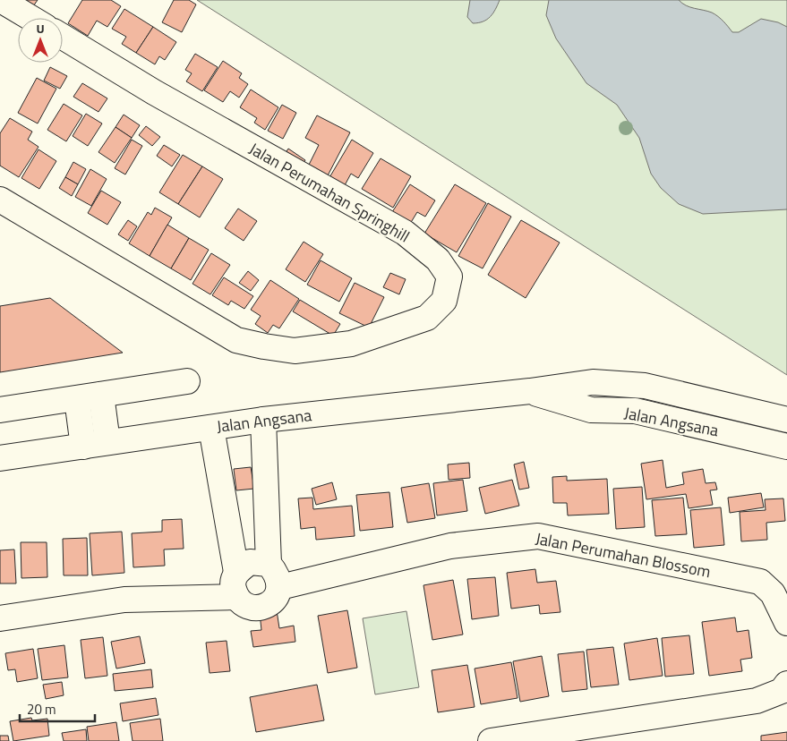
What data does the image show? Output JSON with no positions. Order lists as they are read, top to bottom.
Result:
{
  "streets": {
    "street": ["Jalan Perumahan Springhill", "Jalan Angsana", "Jalan Perumahan Blossom"]
  },
  "scale_bar": "20 m",
  "north": "top"
}
